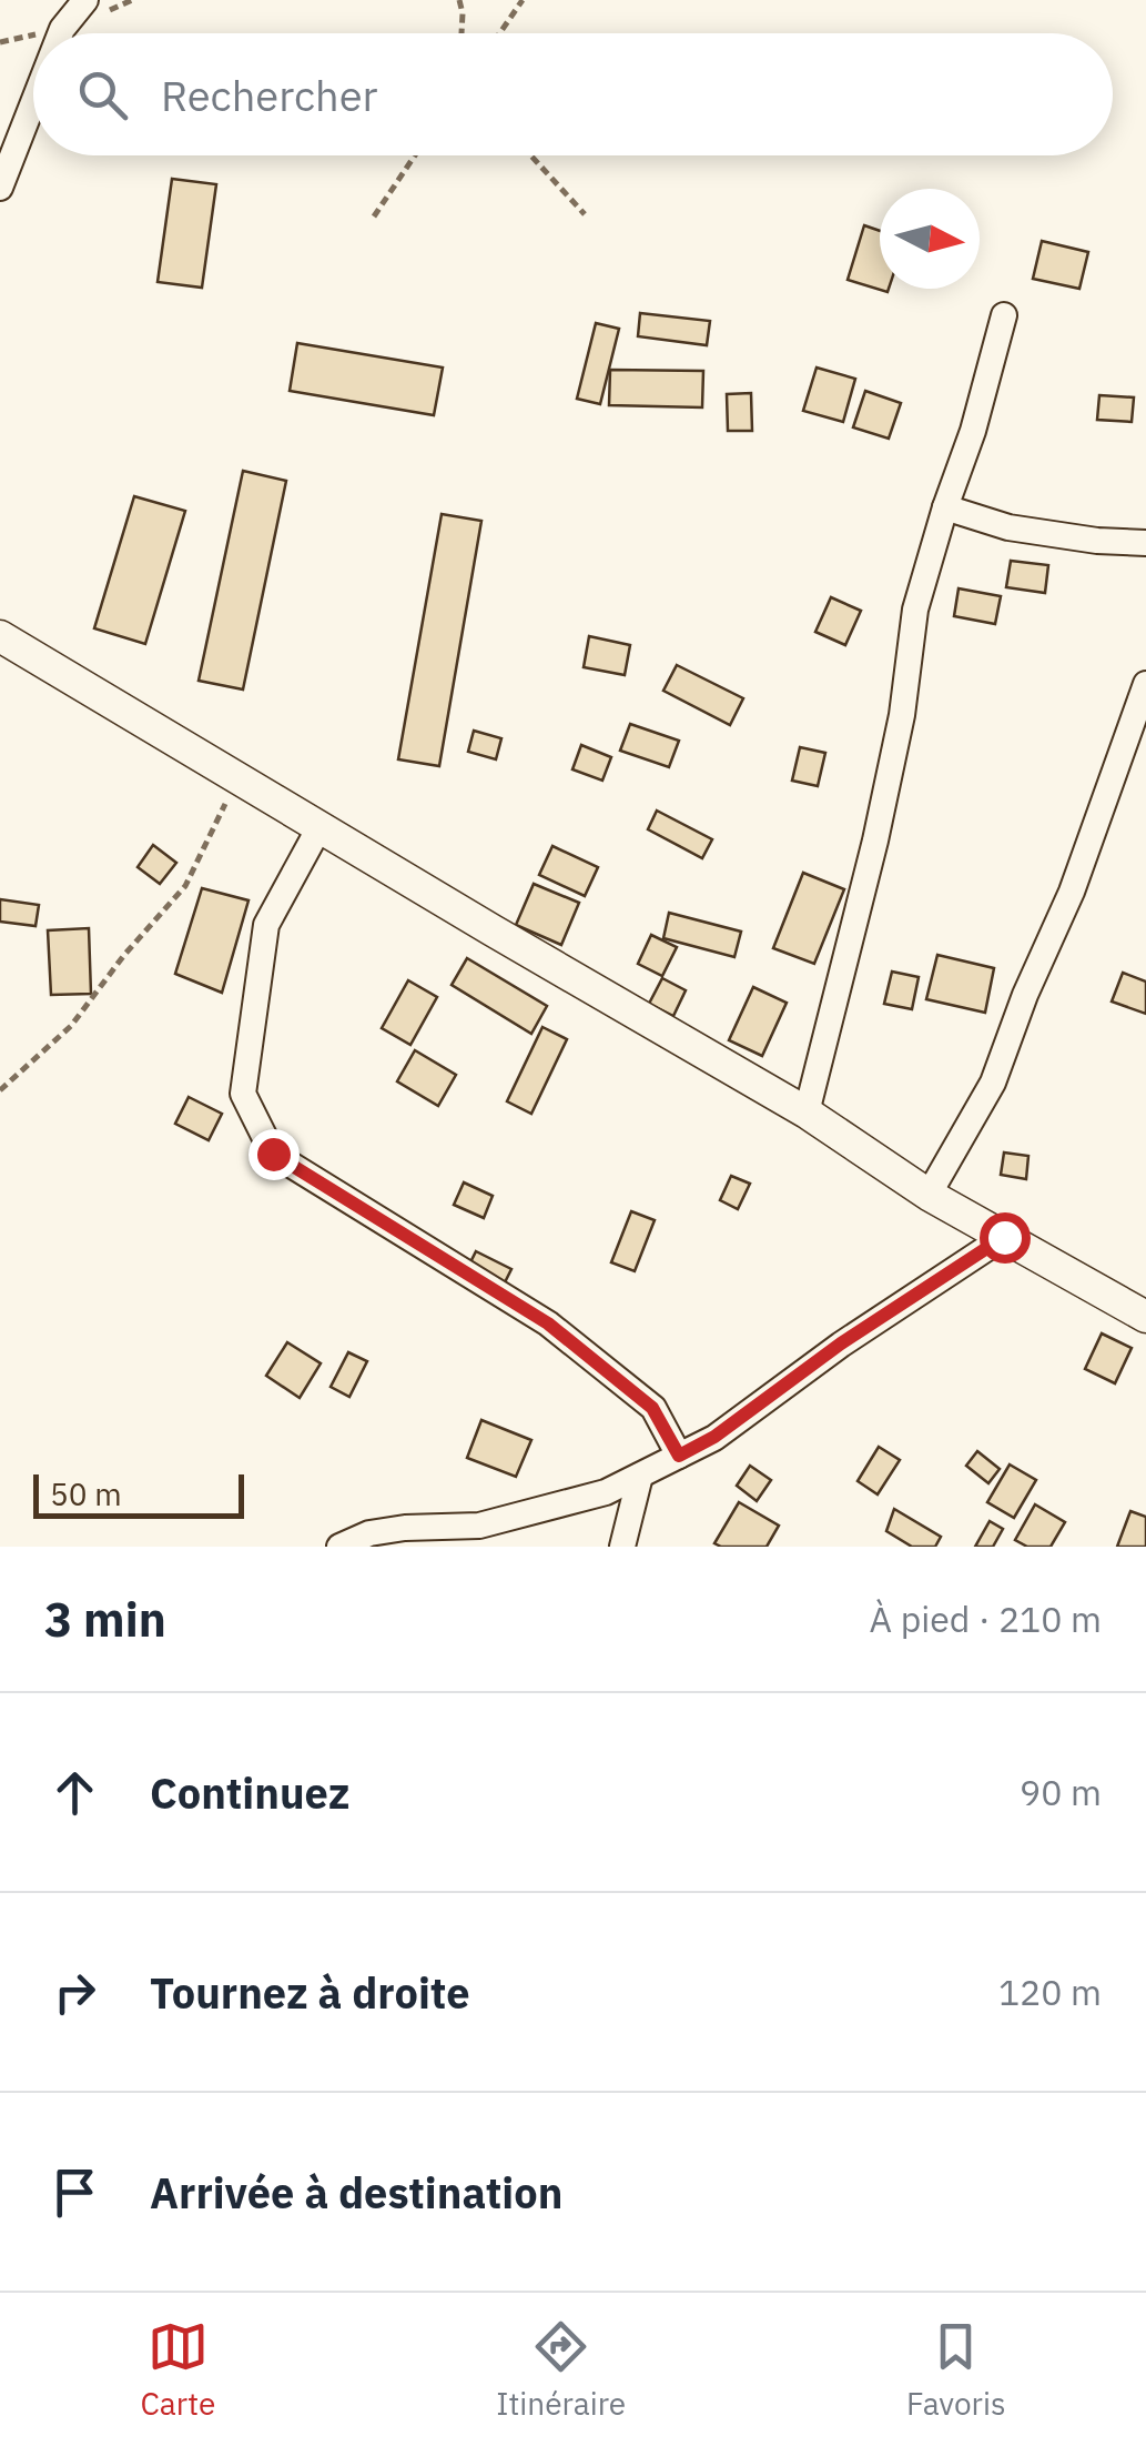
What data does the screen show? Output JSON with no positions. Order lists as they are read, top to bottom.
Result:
{
  "scale_bar": "50 m",
  "north": "right",
  "page": {
    "search": "Rechercher",
    "scale": "50 m",
    "heading": ["3 min", "À pied · 210 m"],
    "list": [
      ["Continuez", "90 m"],
      ["Tournez à droite", "120 m"],
      "Arrivée à destination"
    ],
    "nav": ["Carte", "Itinéraire", "Favoris"]
  }
}
